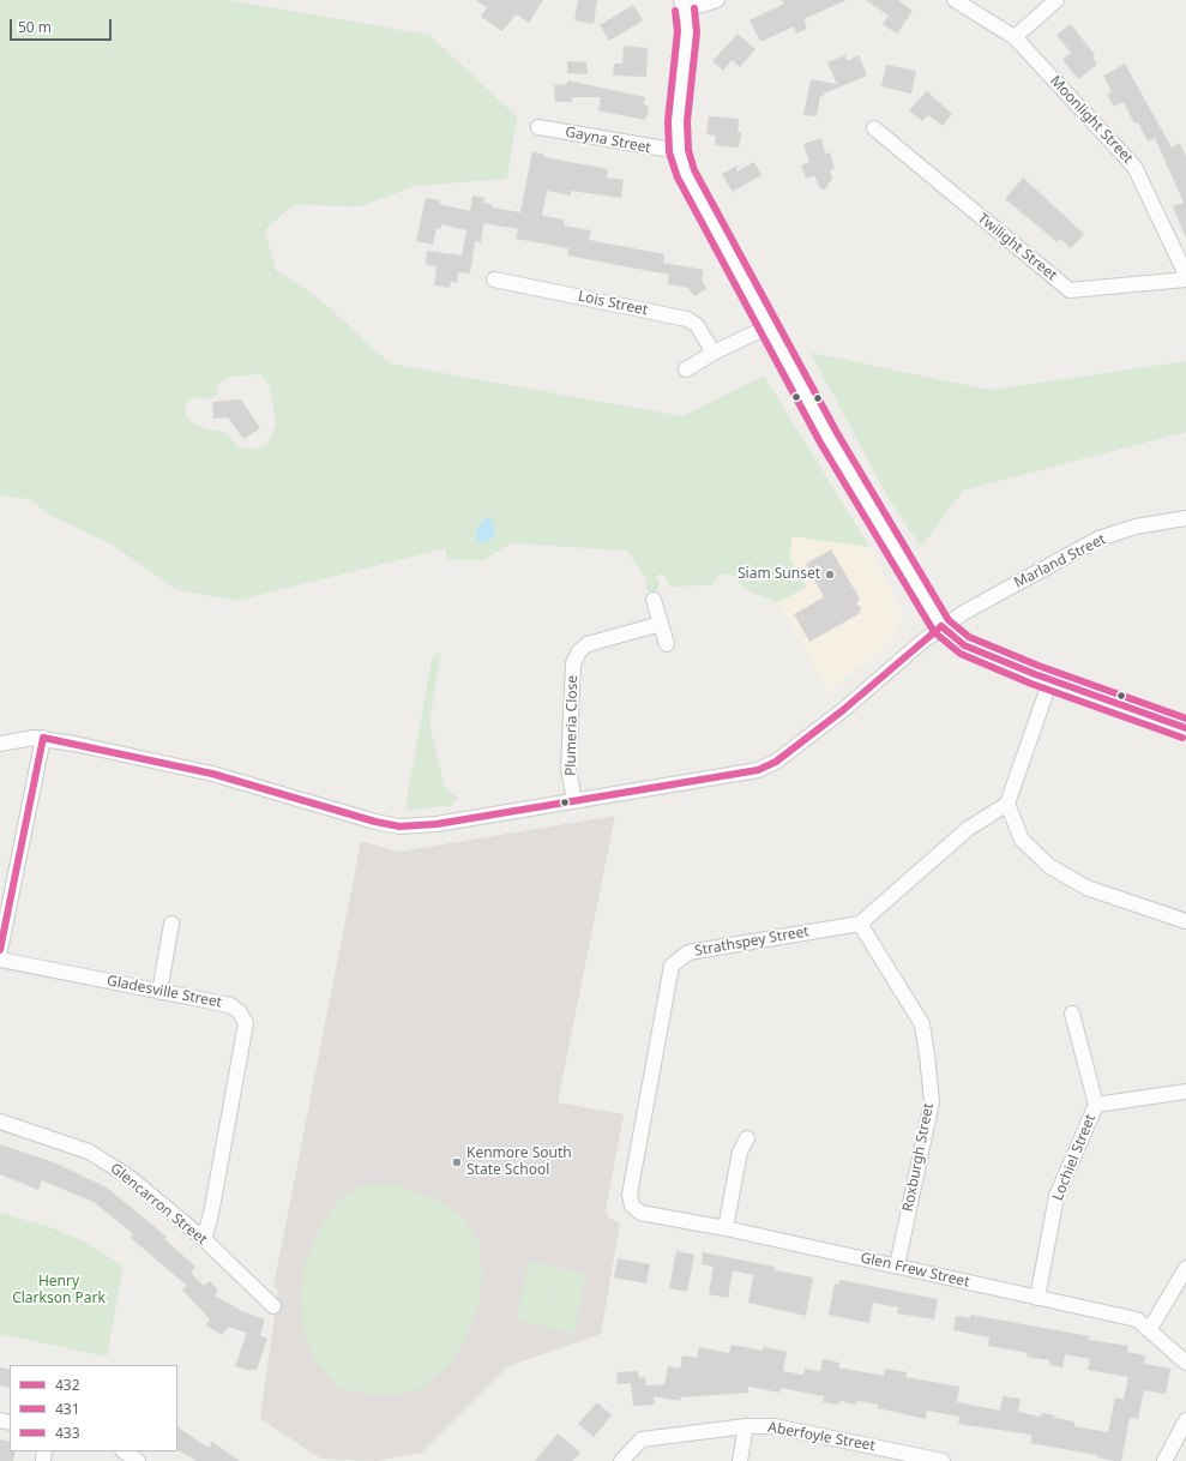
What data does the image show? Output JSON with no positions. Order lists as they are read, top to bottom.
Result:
{
  "streets": {
    "street": [
      "Moonlight Street",
      "Gayna Street",
      "Twilight Street",
      "Lois Street",
      "Marland Street",
      "Plumeria Close",
      "Strathspey Street",
      "Gladesville Street",
      "Roxburgh Street",
      "Lochiel Street",
      "Glencarron Street",
      "Glen Frew Street",
      "Aberfoyle Street"
    ]
  },
  "crossings": [
    ["Moonlight Street", "Twilight Street"],
    ["Marland Street", "Plumeria Close"],
    ["Strathspey Street", "Roxburgh Street"],
    ["Strathspey Street", "Glen Frew Street"],
    ["Gladesville Street", "Glencarron Street"],
    ["Roxburgh Street", "Glen Frew Street"],
    ["Lochiel Street", "Glen Frew Street"]
  ],
  "parks": ["Henry Clarkson Park"],
  "places": ["Siam Sunset", "Kenmore South State School"],
  "lines": ["transit line 433", "transit line 431", "transit line 432"],
  "legend": ["432", "431", "433"],
  "scale_bar": "50 m"
}
